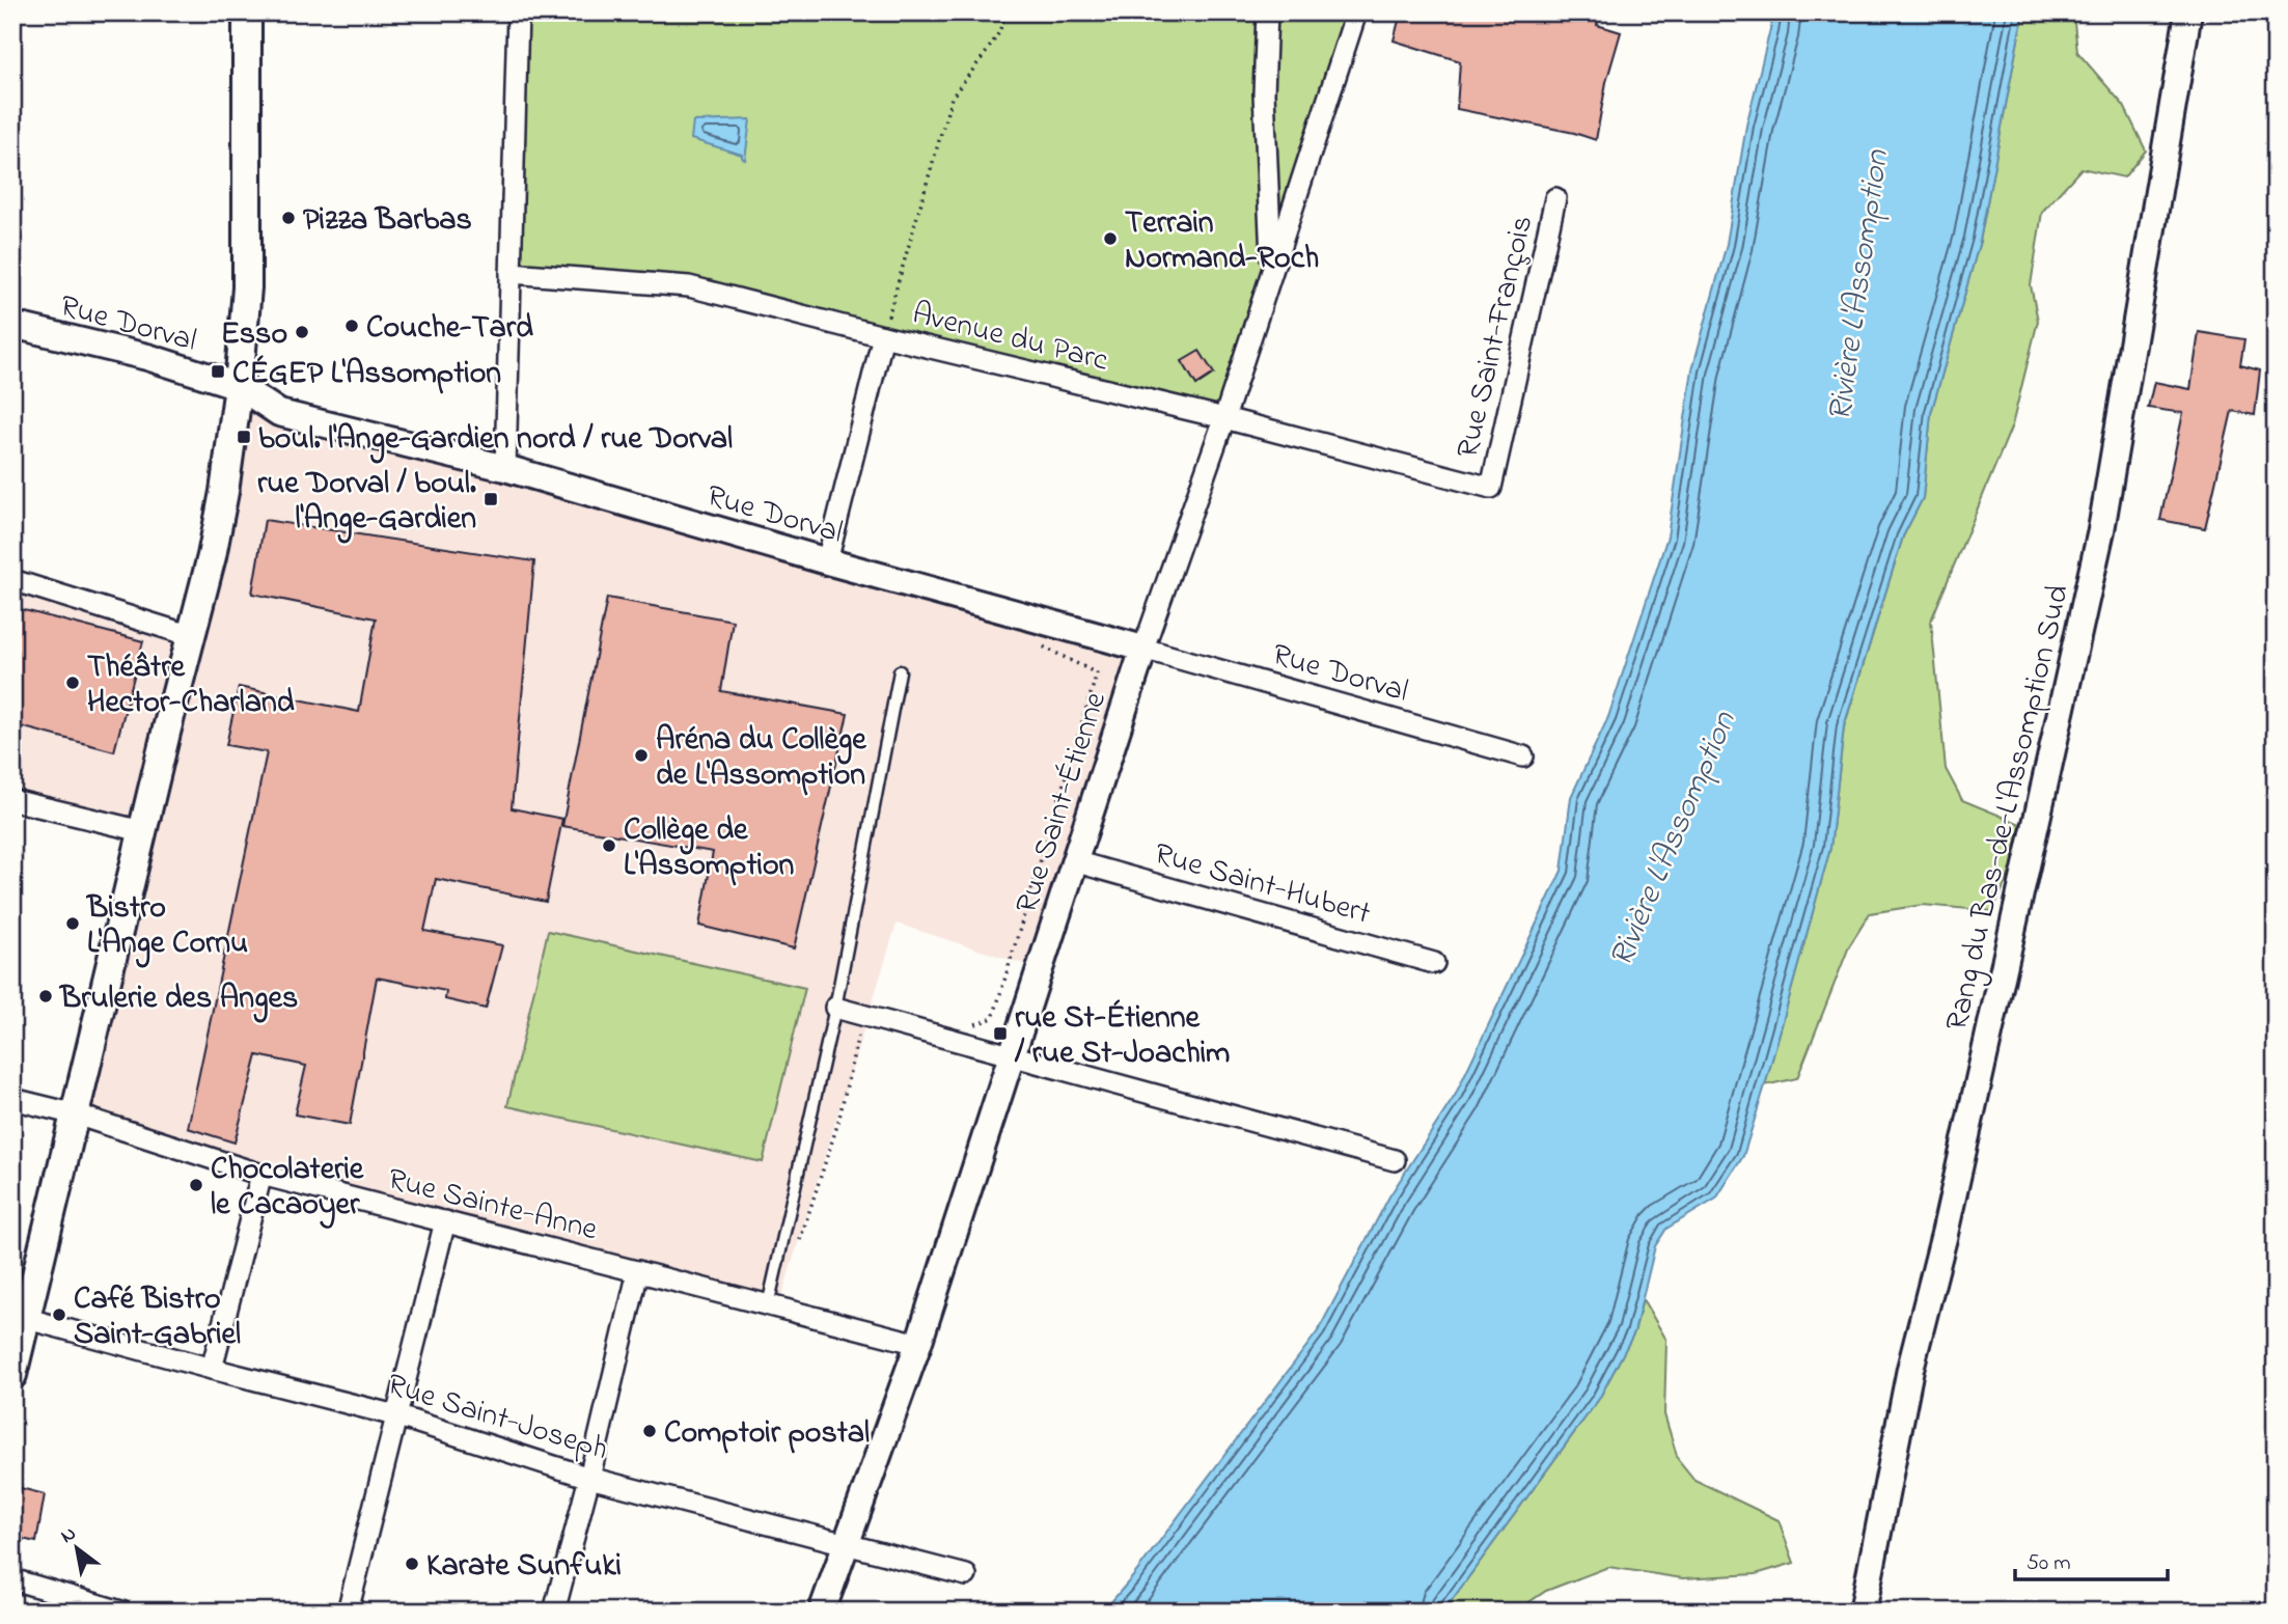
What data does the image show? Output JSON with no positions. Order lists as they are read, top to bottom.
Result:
{
  "streets": {
    "street": [
      "Rue Dorval",
      "Avenue du Parc",
      "Rue Saint-François",
      "Rue Saint-Étienne",
      "Rang du Bas-de-L'Assomption Sud",
      "Rue Saint-Hubert",
      "Rue Sainte-Anne",
      "Rue Saint-Joseph"
    ]
  },
  "crossings": [
    ["Rue Dorval", "Rue Saint-Étienne"],
    ["Avenue du Parc", "Rue Saint-François"],
    ["Avenue du Parc", "Rue Saint-Étienne"],
    ["Rue Saint-Étienne", "Rue Saint-Hubert"],
    ["Rue Saint-Étienne", "Rue Sainte-Anne"],
    ["Rue Saint-Étienne", "Rue Saint-Joseph"]
  ],
  "water": ["Rivière L'Assomption"],
  "places": {
    "other": [
      "Pizza Barbas",
      "Terrain Normand-Roch",
      "Couche-Tard",
      "Esso",
      "Théâtre Hector-Charland",
      "Aréna du Collège de L'Assomption",
      "Collège de L'Assomption",
      "Bistro L'Ange Cornu",
      "Brulerie des Anges",
      "Chocolaterie le Cacaoyer",
      "Café Bistro Saint-Gabriel",
      "Comptoir postal",
      "Karate Sunfuki"
    ],
    "transit": [
      "CÉGEP L'Assomption",
      "boul. l'Ange-Gardien nord / rue Dorval",
      "rue Dorval / boul. l'Ange-Gardien",
      "rue St-Étienne / rue St-Joachim"
    ]
  },
  "scale_bar": "50 m",
  "north": "top left"
}
